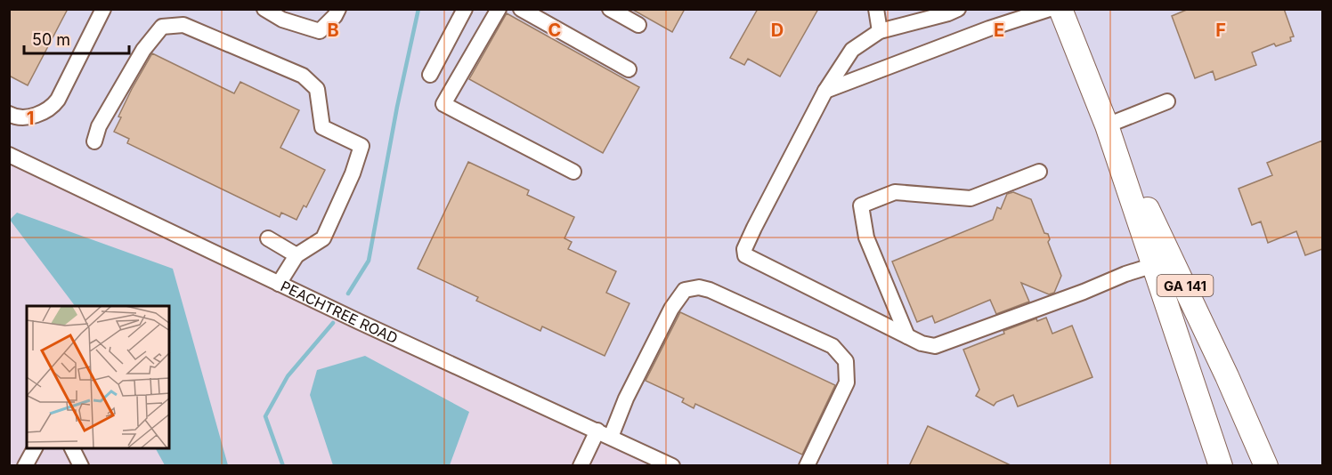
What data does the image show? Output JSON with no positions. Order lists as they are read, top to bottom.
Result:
{
  "streets": {
    "highway": ["GA 141"],
    "street": ["PEACHTREE ROAD"]
  },
  "scale_bar": "50 m",
  "grid": {
    "columns": [
      "B",
      "C",
      "D",
      "E",
      "F"
    ],
    "rows": ["1"]
  }
}
